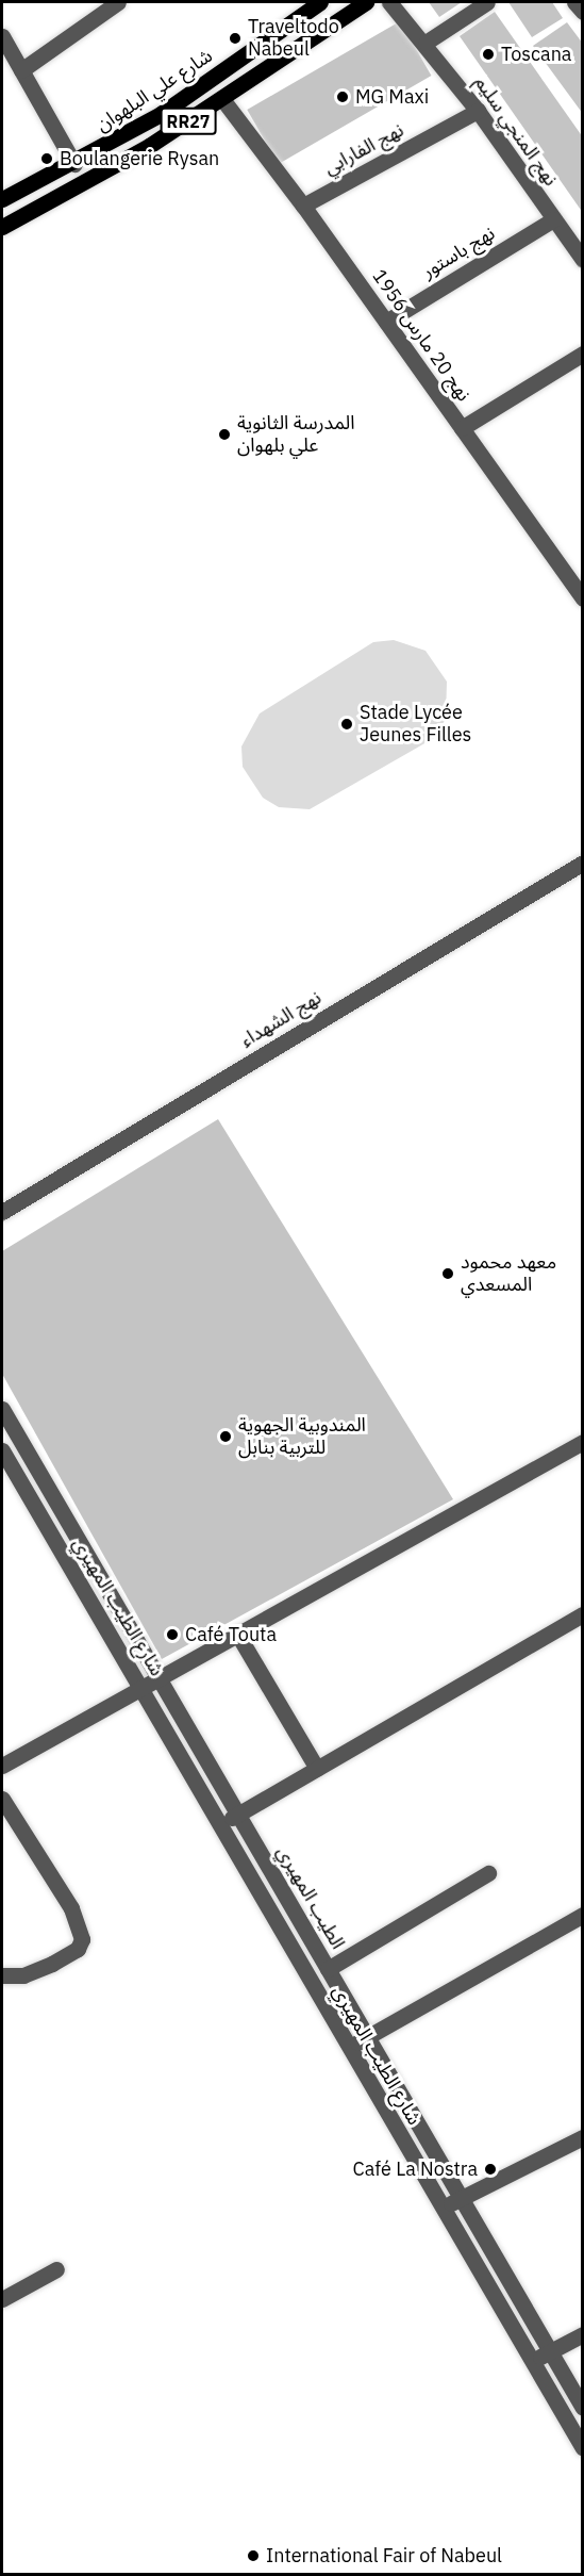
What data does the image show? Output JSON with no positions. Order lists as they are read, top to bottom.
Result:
{
  "streets": {
    "main road": ["شارع علي البلهوان", "RR27"],
    "street": [
      "نهج المنجي سليم",
      "نهج الفارابي",
      "نهج باستور",
      "نهج 20 مارس 1956",
      "نهج الشهداء",
      "شارع الطيب المهيري",
      "الطيب المهيري"
    ]
  },
  "crossings": [
    ["RR27", "نهج 20 مارس 1956"],
    ["نهج المنجي سليم", "نهج الفارابي"],
    ["نهج المنجي سليم", "نهج باستور"],
    ["نهج الفارابي", "نهج 20 مارس 1956"],
    ["نهج باستور", "نهج 20 مارس 1956"]
  ],
  "places": [
    "Traveltodo Nabeul",
    "Toscana",
    "MG Maxi",
    "Boulangerie Rysan",
    "المدرسة الثانوية علي بلهوان",
    "Stade Lycée Jeunes Filles",
    "معهد محمود المسعدي",
    "المندوبية الجهوية للتربية بنابل",
    "Café Touta",
    "Café La Nostra",
    "International Fair of Nabeul"
  ]
}
